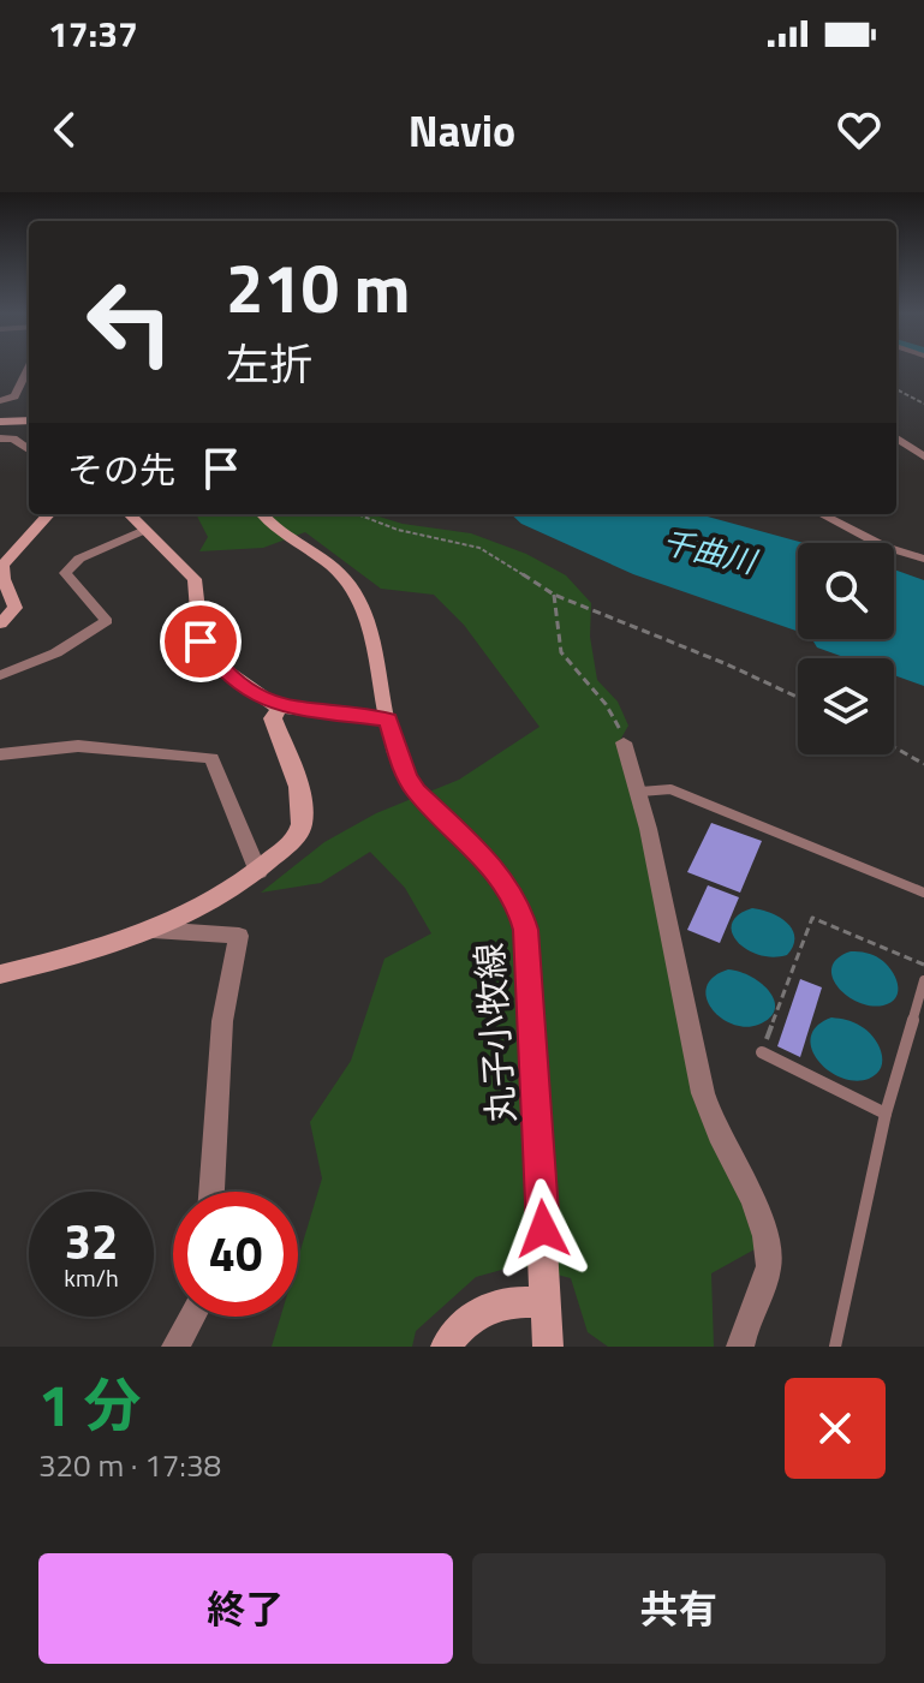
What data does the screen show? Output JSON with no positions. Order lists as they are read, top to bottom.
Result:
{
  "streets": {
    "street": ["丸子小牧線"]
  },
  "water": ["千曲川"],
  "page": {
    "status": "17:37",
    "header": "Navio",
    "turn": ["210 m", "左折"],
    "then": "その先",
    "speed": "32 km/h",
    "limit": "40",
    "heading": ["1 分", "320 m · 17:38"],
    "buttons": ["終了", "共有"]
  }
}
